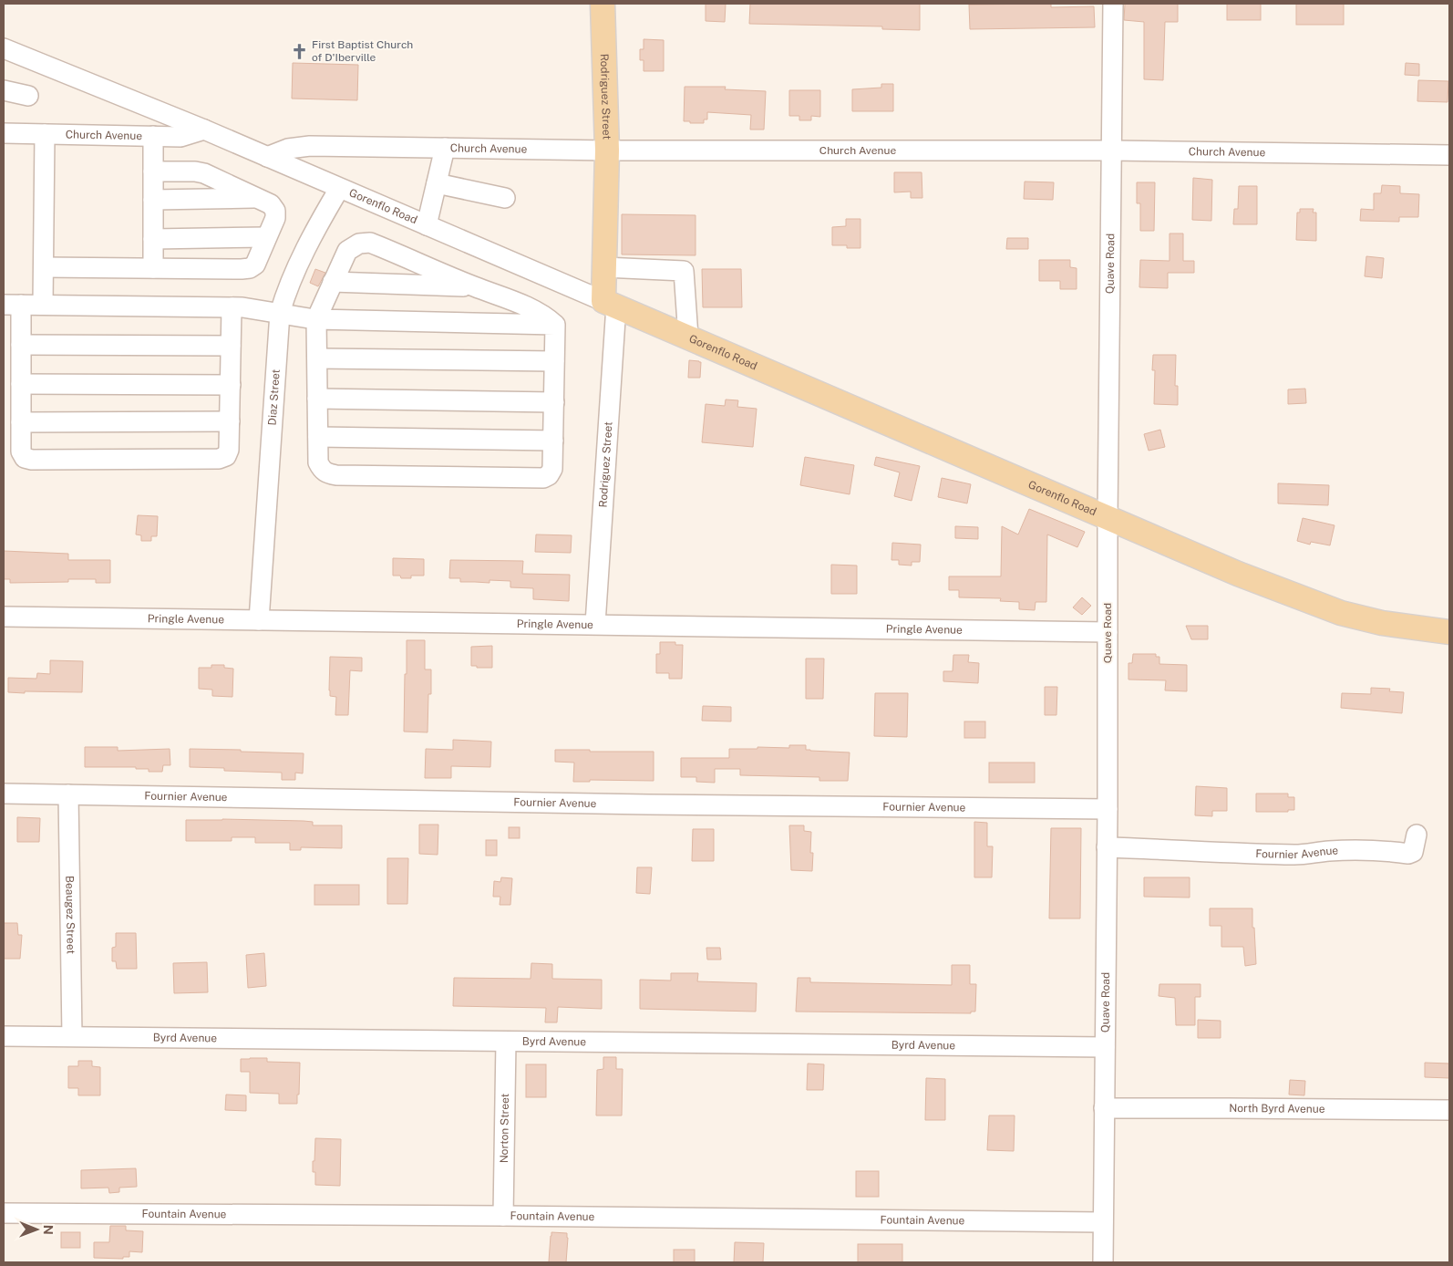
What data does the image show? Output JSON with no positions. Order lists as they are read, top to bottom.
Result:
{
  "streets": {
    "main road": ["Rodriguez Street", "Gorenflo Road"],
    "street": [
      "Church Avenue",
      "Quave Road",
      "Diaz Street",
      "Pringle Avenue",
      "Fournier Avenue",
      "Beaugez Street",
      "Byrd Avenue",
      "North Byrd Avenue",
      "Norton Street",
      "Fountain Avenue"
    ]
  },
  "crossings": [
    ["Rodriguez Street", "Church Avenue"],
    ["Rodriguez Street", "Gorenflo Road"],
    ["Rodriguez Street", "Pringle Avenue"],
    ["Church Avenue", "Gorenflo Road"],
    ["Church Avenue", "Quave Road"],
    ["Gorenflo Road", "Quave Road"],
    ["Gorenflo Road", "Diaz Street"],
    ["Quave Road", "Pringle Avenue"],
    ["Quave Road", "Fournier Avenue"],
    ["Quave Road", "Byrd Avenue"],
    ["Quave Road", "North Byrd Avenue"],
    ["Quave Road", "Fountain Avenue"],
    ["Diaz Street", "Pringle Avenue"],
    ["Fournier Avenue", "Beaugez Street"],
    ["Beaugez Street", "Byrd Avenue"],
    ["Byrd Avenue", "Norton Street"],
    ["Norton Street", "Fountain Avenue"]
  ],
  "places": {
    "church": ["First Baptist Church of D'Iberville"]
  },
  "north": "right"
}
